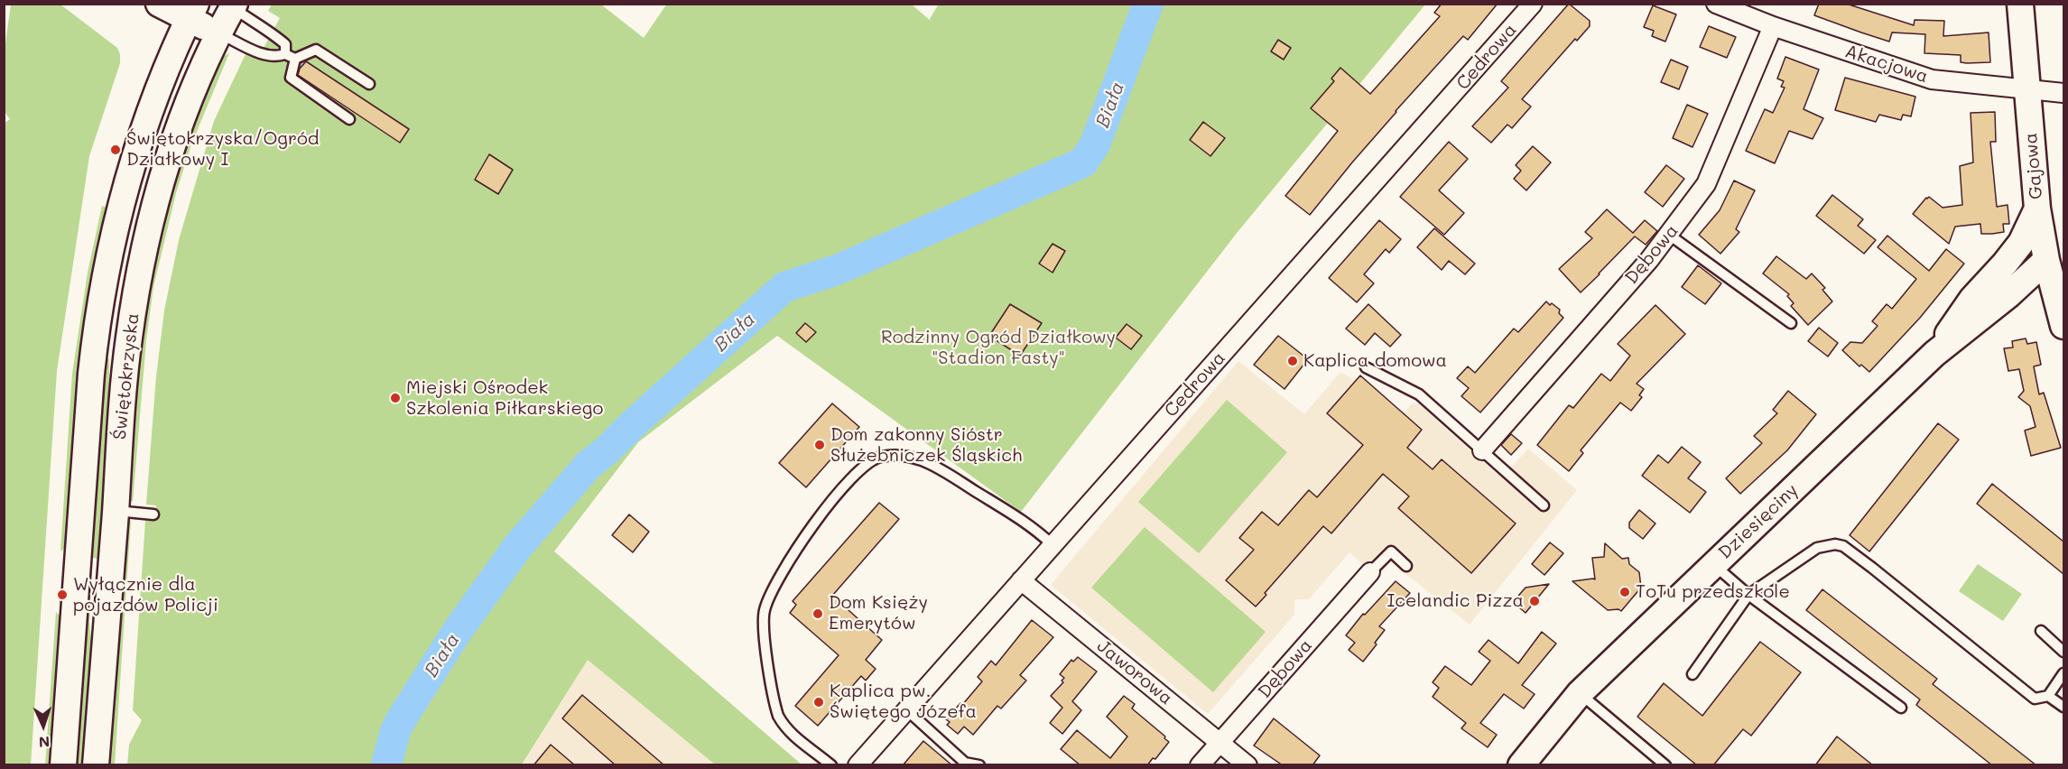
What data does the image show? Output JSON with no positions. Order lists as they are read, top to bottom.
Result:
{
  "streets": {
    "main road": ["Gajowa", "Świętokrzyska", "Dziesięciny"],
    "street": [
      "Cedrowa",
      "Akacjowa",
      "Dębowa",
      "Jaworowa"
    ]
  },
  "crossings": [
    ["Cedrowa", "Jaworowa"],
    ["Akacjowa", "Gajowa"],
    ["Akacjowa", "Dębowa"],
    ["Gajowa", "Dziesięciny"],
    ["Dębowa", "Jaworowa"]
  ],
  "water": ["Biała"],
  "parks": ["Rodzinny Ogród Działkowy \"Stadion Fasty\""],
  "places": [
    "Świętokrzyska/Ogród Działkowy I",
    "Kaplica domowa",
    "Miejski Ośrodek Szkolenia Piłkarskiego",
    "Dom zakonny Sióstr Służebniczek Śląskich",
    "ToTu przedszkole",
    "Wyłącznie dla pojazdów Policji",
    "Icelandic Pizza",
    "Dom Księży Emerytów",
    "Kaplica pw. Świętego Józefa"
  ],
  "north": "bottom"
}
